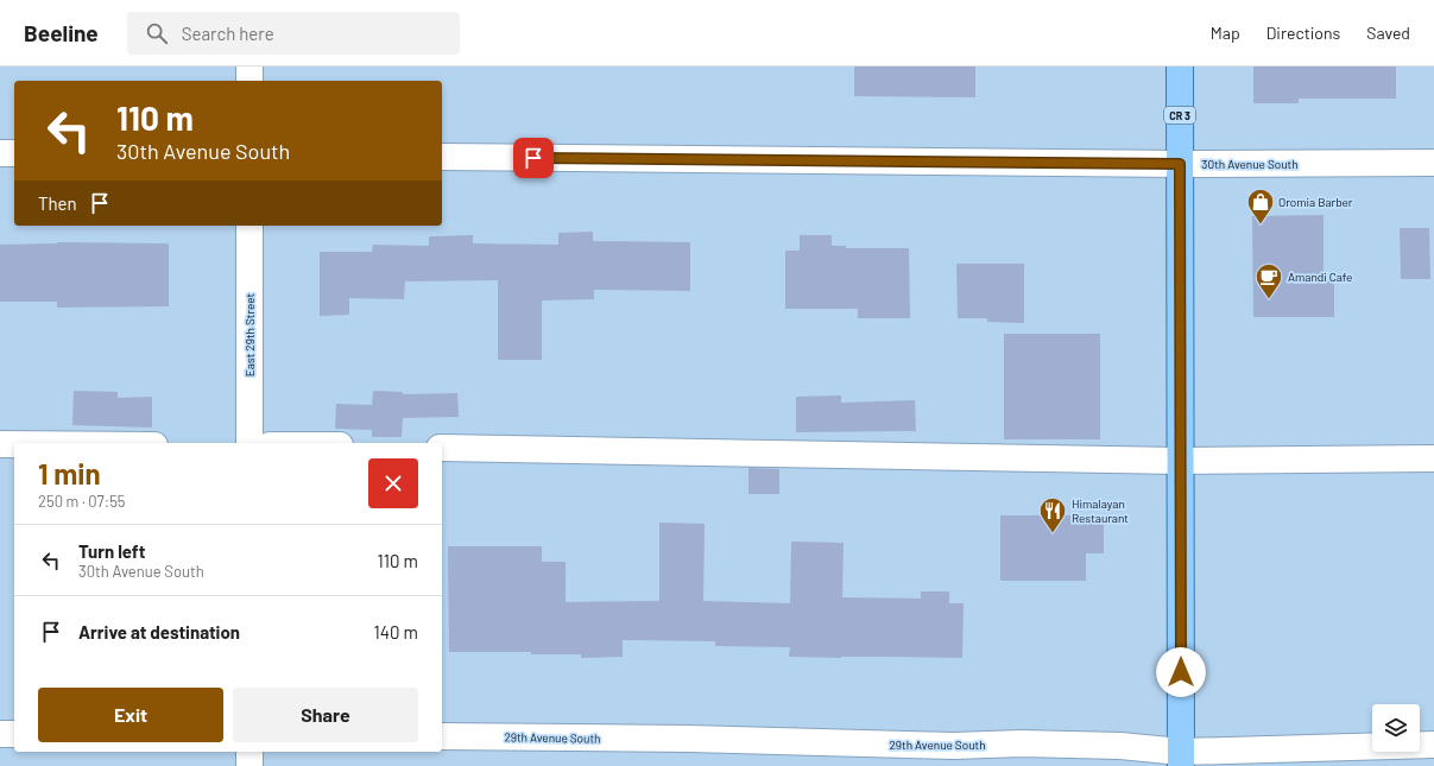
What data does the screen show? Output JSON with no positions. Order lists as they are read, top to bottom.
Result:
{
  "streets": {
    "main road": ["CR 3"],
    "street": ["30th Avenue South", "East 29th Street", "29th Avenue South"]
  },
  "crossings": [
    ["CR 3", "30th Avenue South"],
    ["CR 3", "29th Avenue South"]
  ],
  "places": {
    "shop": ["Oromia Barber"],
    "cafe": ["Amandi Cafe"],
    "restaurant": ["Himalayan Restaurant"]
  },
  "page": {
    "header": "Beeline",
    "search": "Search here",
    "nav": ["Map", "Directions", "Saved"],
    "turn": ["110 m", "30th Avenue South"],
    "then": "Then",
    "heading": ["1 min", "250 m · 07:55"],
    "list": [
      {
        "name": "Turn left",
        "note": "30th Avenue South",
        "value": "110 m"
      },
      {
        "name": "Arrive at destination",
        "value": "140 m"
      }
    ],
    "buttons": ["Exit", "Share"]
  }
}
